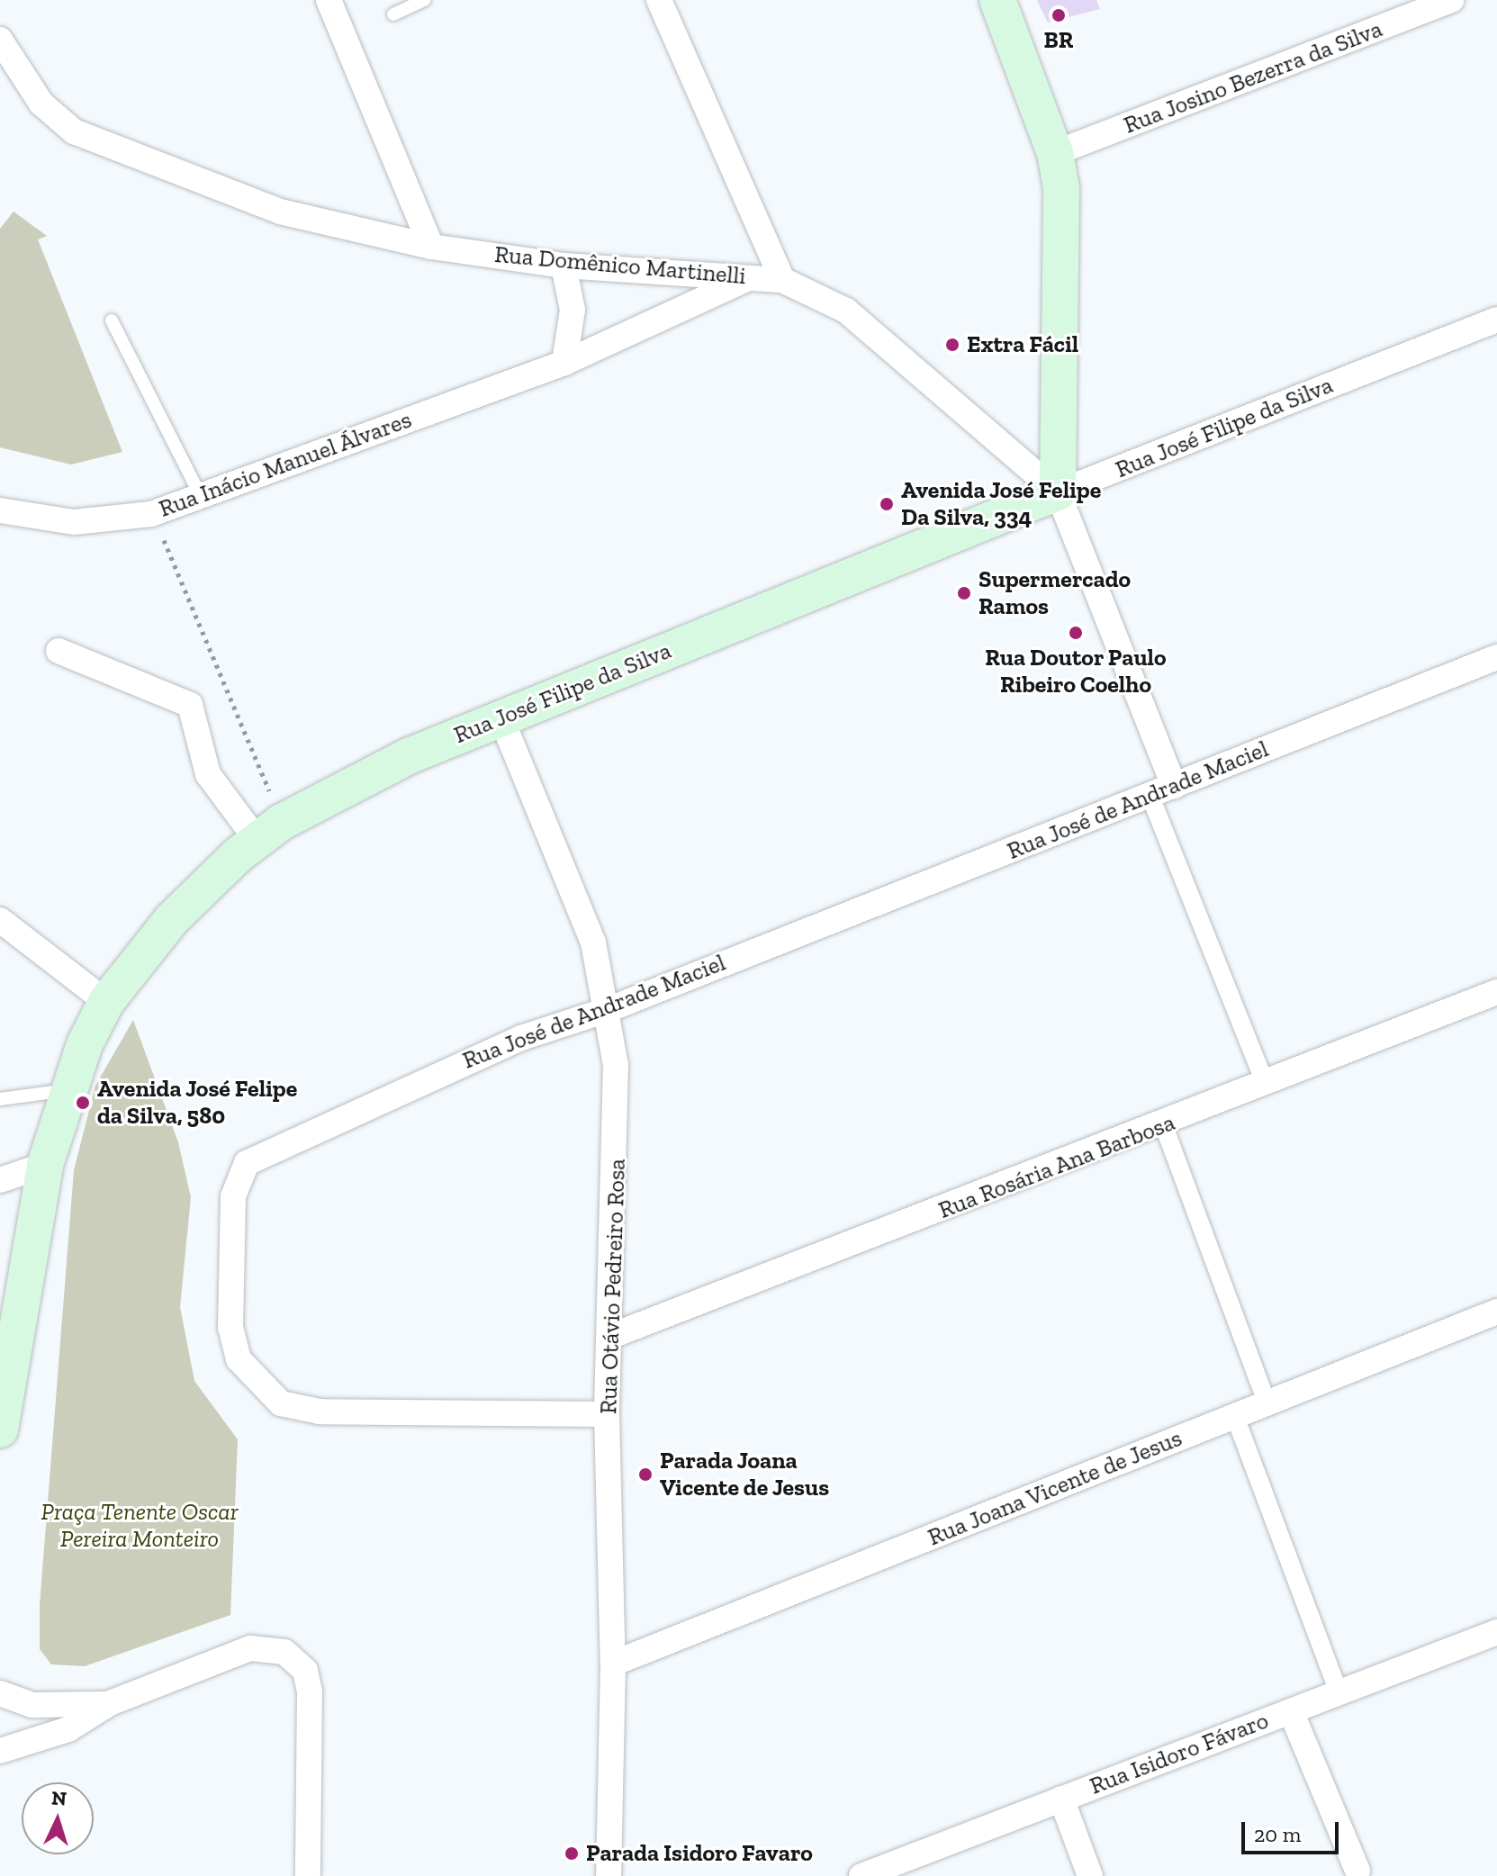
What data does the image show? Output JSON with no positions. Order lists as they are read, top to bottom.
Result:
{
  "streets": {
    "main road": ["Rua José Filipe da Silva"],
    "street": [
      "Rua Josino Bezerra da Silva",
      "Rua Domênico Martinelli",
      "Rua Inácio Manuel Álvares",
      "Rua José de Andrade Maciel",
      "Rua Rosária Ana Barbosa",
      "Rua Otávio Pedreiro Rosa",
      "Rua Joana Vicente de Jesus",
      "Rua Isidoro Fávaro"
    ]
  },
  "crossings": [
    ["Rua Domênico Martinelli", "Rua José Filipe da Silva"],
    ["Rua Domênico Martinelli", "Rua Inácio Manuel Álvares"],
    ["Rua José Filipe da Silva", "Rua Otávio Pedreiro Rosa"],
    ["Rua José de Andrade Maciel", "Rua Otávio Pedreiro Rosa"],
    ["Rua Rosária Ana Barbosa", "Rua Otávio Pedreiro Rosa"],
    ["Rua Otávio Pedreiro Rosa", "Rua Joana Vicente de Jesus"]
  ],
  "parks": ["Praça Tenente Oscar Pereira Monteiro"],
  "places": [
    "BR",
    "Extra Fácil",
    "Avenida José Felipe Da Silva, 334",
    "Supermercado Ramos",
    "Rua Doutor Paulo Ribeiro Coelho",
    "Avenida José Felipe da Silva, 580",
    "Parada Joana Vicente de Jesus",
    "Parada Isidoro Favaro"
  ],
  "scale_bar": "20 m",
  "north": "top"
}
